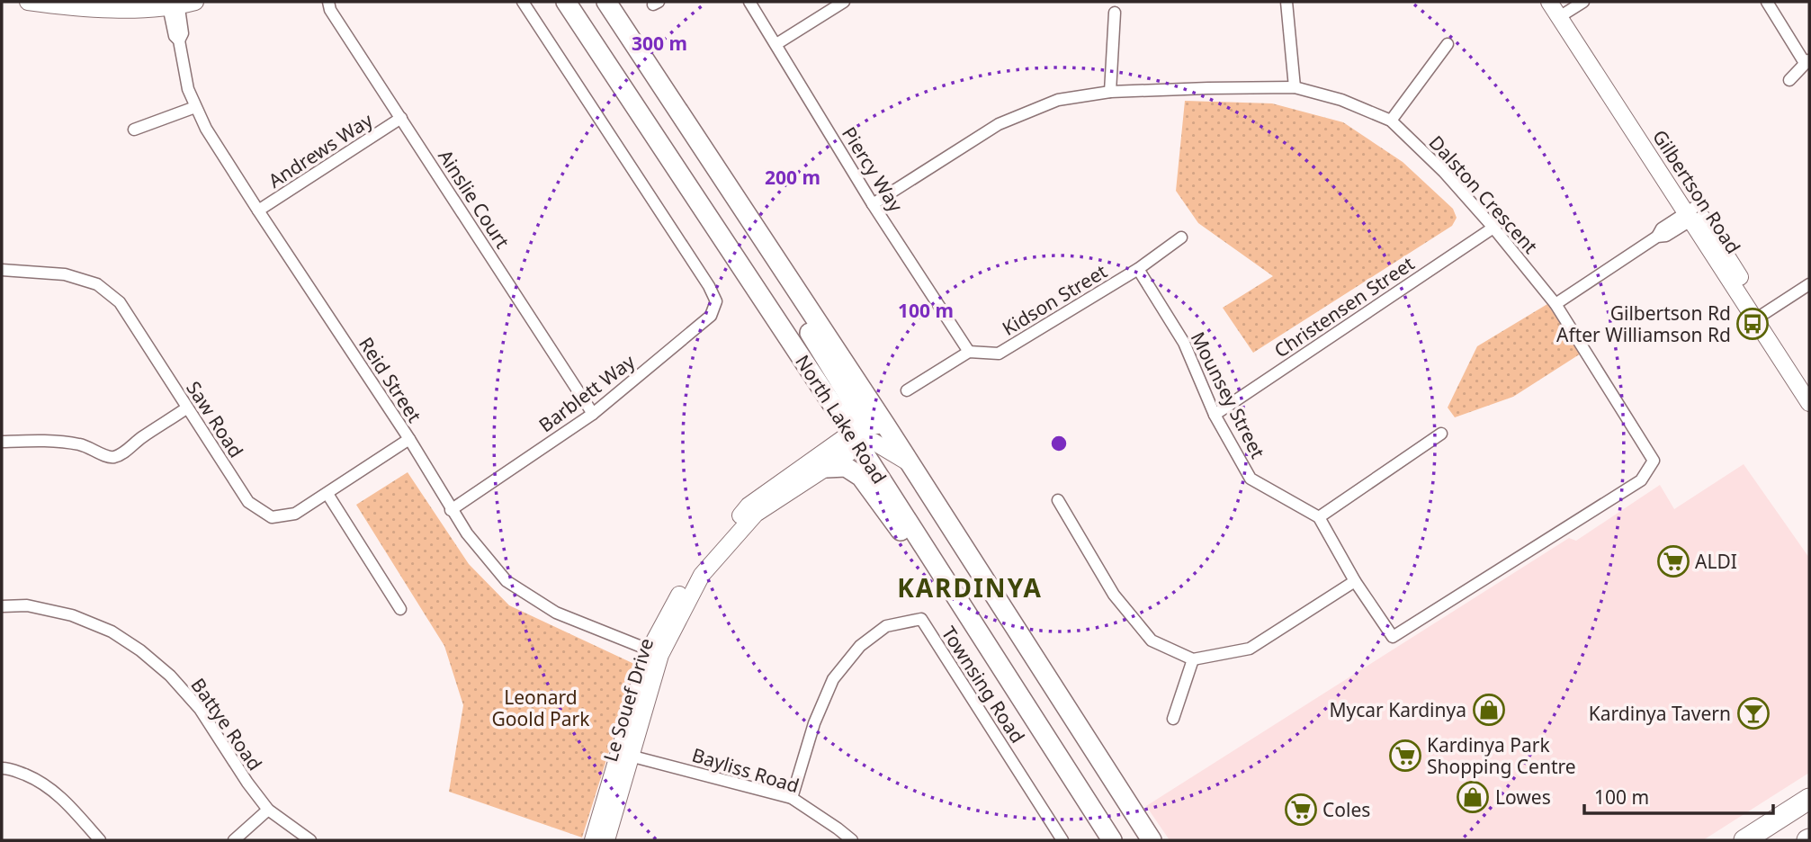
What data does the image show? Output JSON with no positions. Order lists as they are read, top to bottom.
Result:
{
  "streets": {
    "main road": ["North Lake Road"],
    "street": [
      "Andrews Way",
      "Piercy Way",
      "Gilbertson Road",
      "Dalston Crescent",
      "Ainslie Court",
      "Kidson Street",
      "Christensen Street",
      "Reid Street",
      "Barblett Way",
      "Mounsey Street",
      "Saw Road",
      "Townsing Road",
      "Le Souef Drive",
      "Battye Road",
      "Bayliss Road"
    ]
  },
  "crossings": [
    ["Andrews Way", "Ainslie Court"],
    ["Andrews Way", "Reid Street"],
    ["Piercy Way", "Dalston Crescent"],
    ["Piercy Way", "Kidson Street"],
    ["Dalston Crescent", "Christensen Street"],
    ["Ainslie Court", "Barblett Way"],
    ["Kidson Street", "Mounsey Street"],
    ["Christensen Street", "Mounsey Street"],
    ["Reid Street", "Barblett Way"],
    ["Reid Street", "Saw Road"],
    ["Reid Street", "Le Souef Drive"],
    ["North Lake Road", "Le Souef Drive"],
    ["Townsing Road", "Bayliss Road"],
    ["Le Souef Drive", "Bayliss Road"]
  ],
  "districts": ["KARDINYA"],
  "parks": ["Leonard Goold Park"],
  "places": {
    "bus stop": ["Gilbertson Rd After Williamson Rd"],
    "supermarket": ["ALDI", "Kardinya Park Shopping Centre", "Coles"],
    "shop": ["Mycar Kardinya", "Lowes"],
    "bar": ["Kardinya Tavern"]
  },
  "scale_bar": "100 m",
  "rings": ["300 m", "200 m", "100 m"]
}
